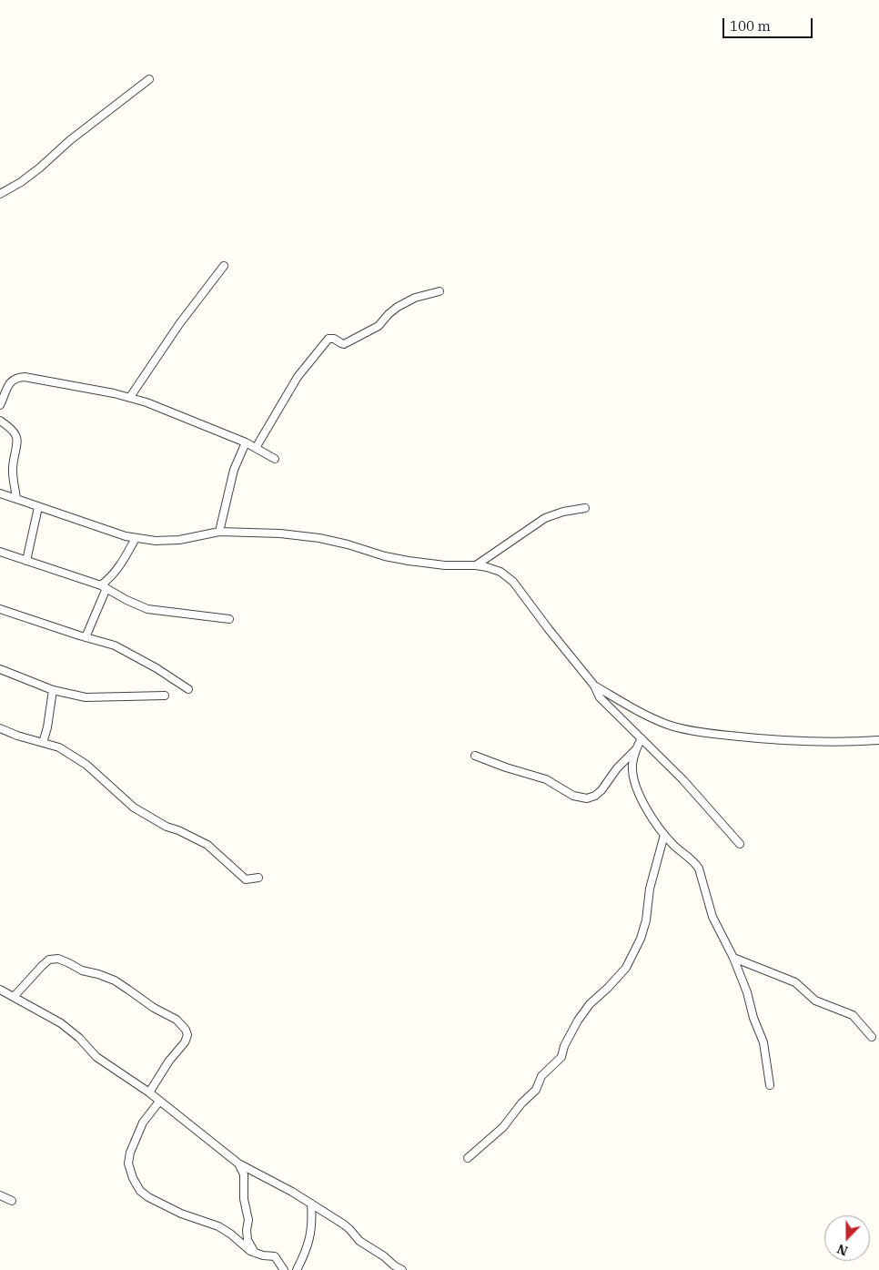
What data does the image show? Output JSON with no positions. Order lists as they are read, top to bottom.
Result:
{
  "scale_bar": "100 m",
  "north": "bottom"
}
